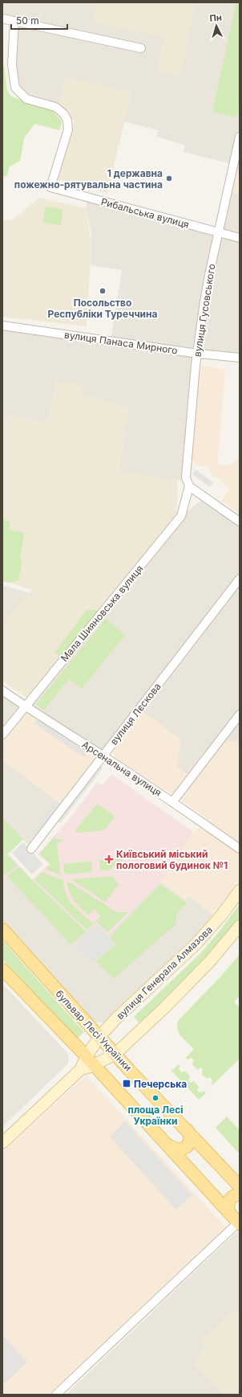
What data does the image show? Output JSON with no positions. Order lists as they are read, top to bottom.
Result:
{
  "streets": {
    "main road": ["вулиця Генерала Алмазова", "бульвар Лесі Українки"],
    "street": [
      "Рибальська вулиця",
      "вулиця Гусовського",
      "вулиця Панаса Мирного",
      "Мала Шияновська вулиця",
      "вулиця Лєскова",
      "Арсенальна вулиця"
    ]
  },
  "crossings": [
    ["Рибальська вулиця", "вулиця Гусовського"],
    ["вулиця Гусовського", "вулиця Панаса Мирного"],
    ["вулиця Гусовського", "Мала Шияновська вулиця"],
    ["Мала Шияновська вулиця", "Арсенальна вулиця"],
    ["вулиця Лєскова", "Арсенальна вулиця"],
    ["вулиця Генерала Алмазова", "бульвар Лесі Українки"]
  ],
  "places": {
    "other": ["1 державна пожежно-рятувальна частина", "Посольство Республіки Туреччина", "площа Лесі Українки"],
    "health": ["Київський міський пологовий будинок №1"],
    "transit": ["Печерська"]
  },
  "scale_bar": "50 m",
  "north": "top"
}
